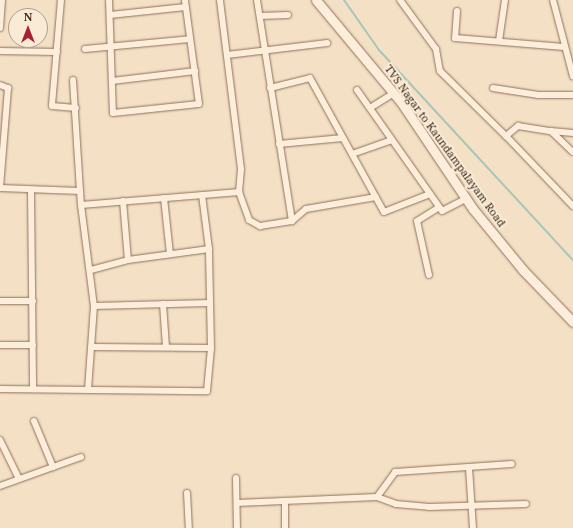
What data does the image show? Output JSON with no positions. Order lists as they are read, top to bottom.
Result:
{
  "streets": {
    "street": ["TVS Nagar to Kaundampalayam Road"]
  },
  "north": "top"
}
